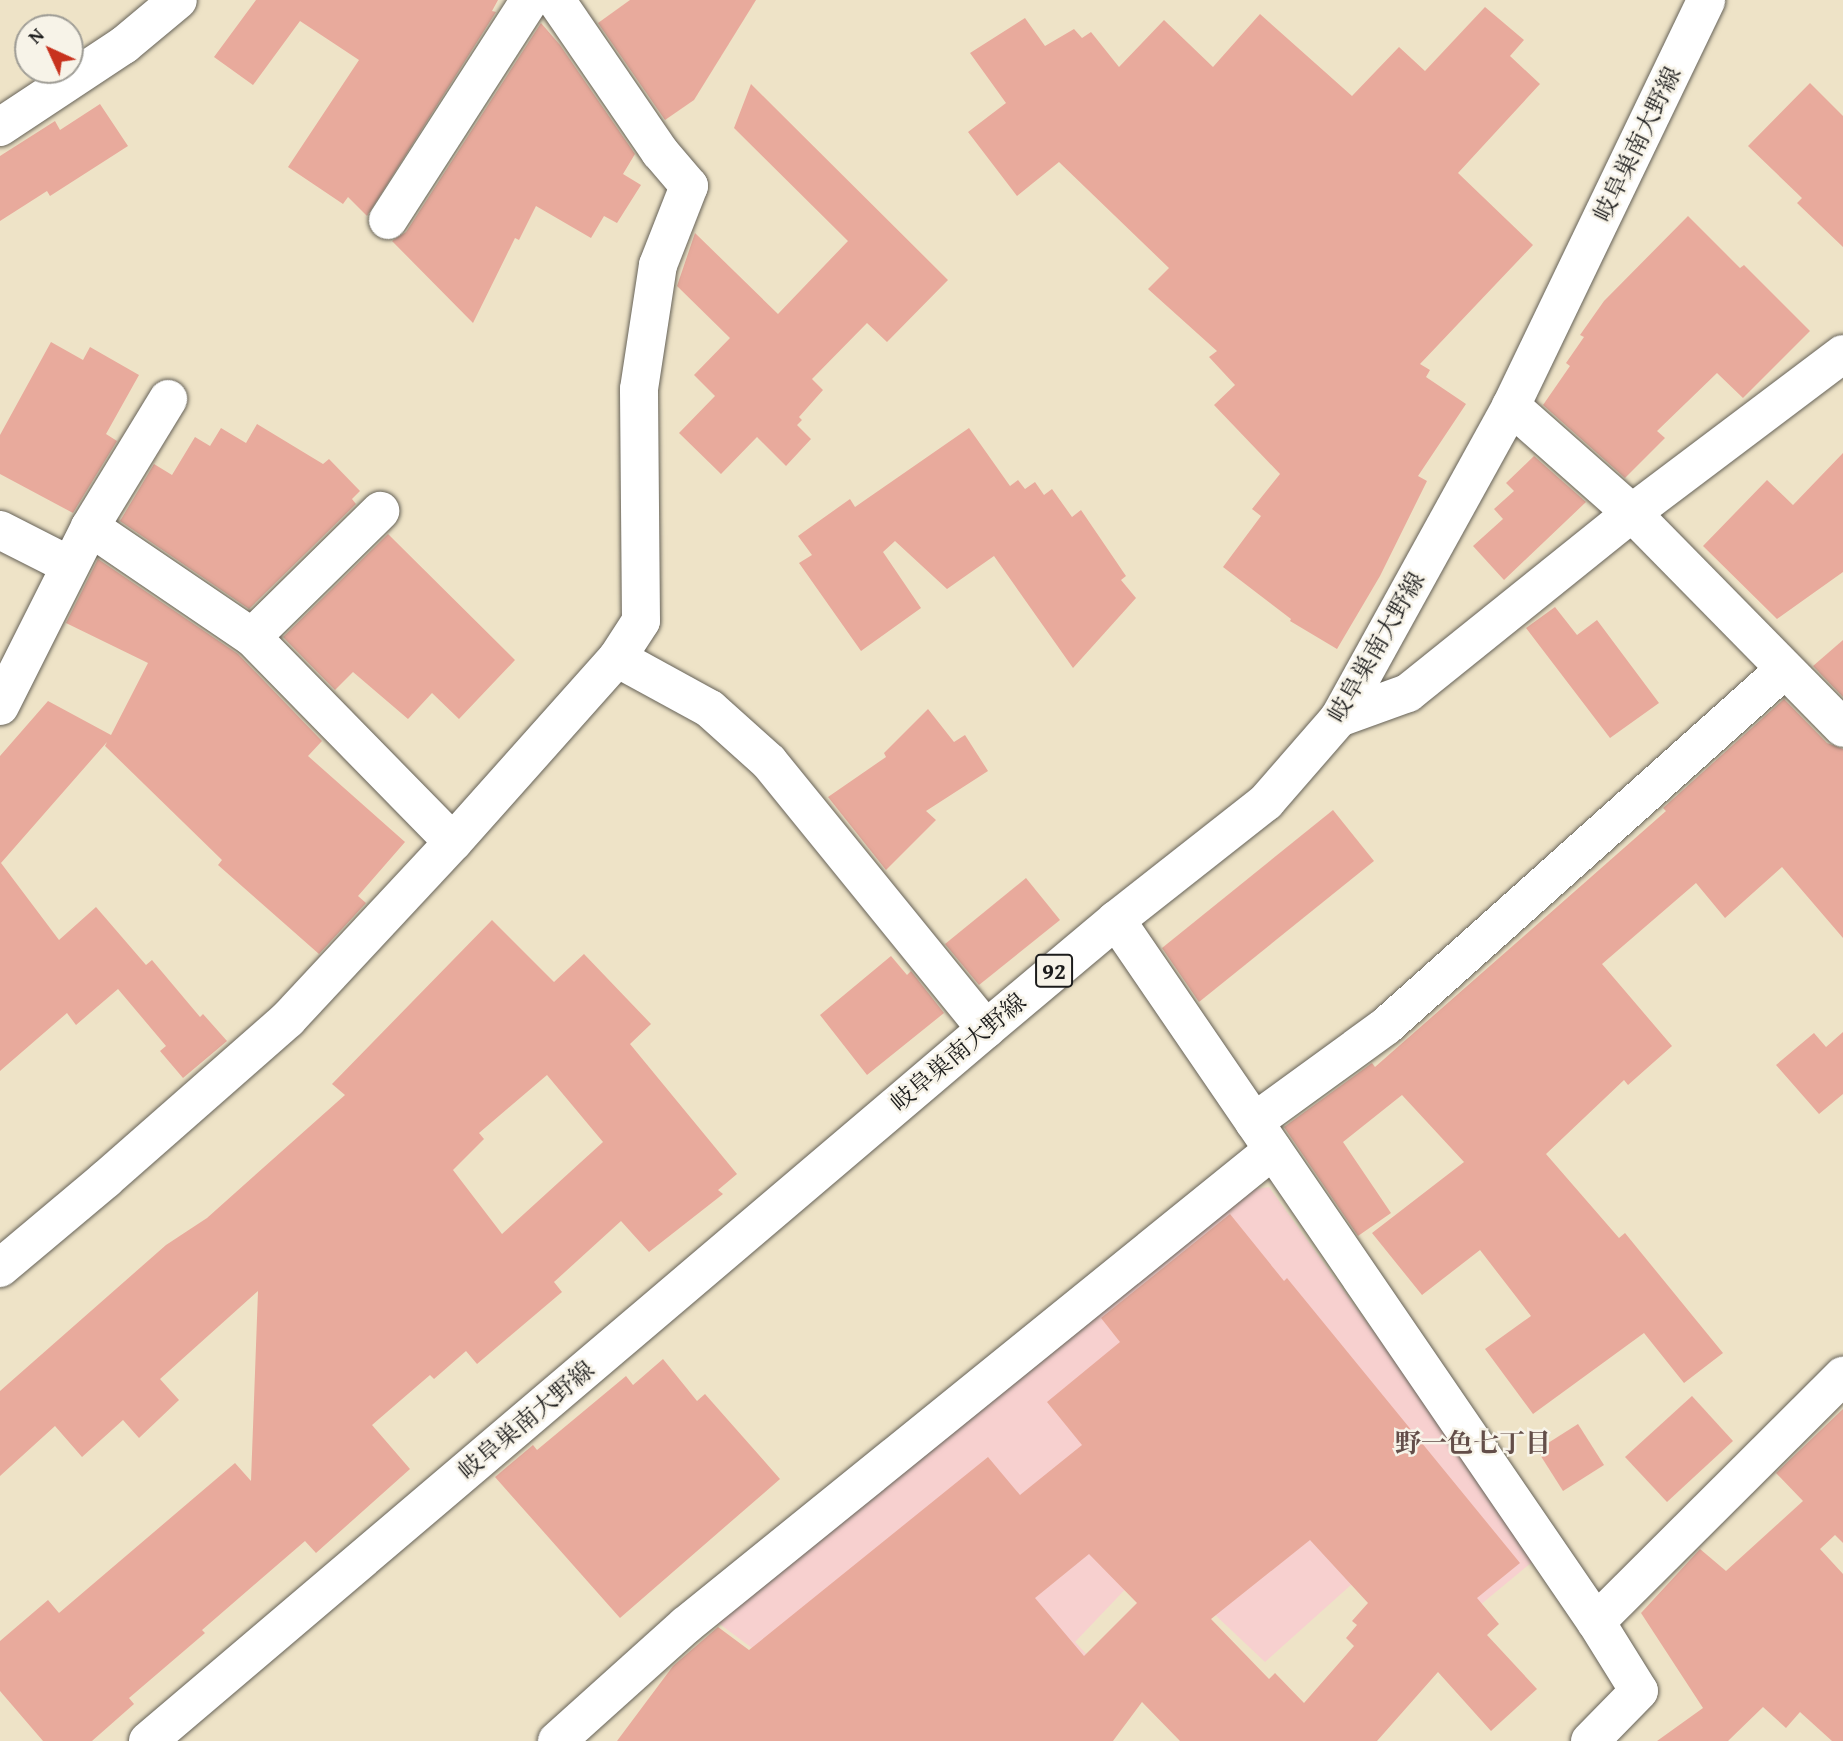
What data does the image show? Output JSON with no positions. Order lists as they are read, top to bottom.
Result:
{
  "streets": {
    "street": ["岐阜巣南大野線", "92"]
  },
  "districts": ["野一色七丁目"],
  "north": "top left"
}
